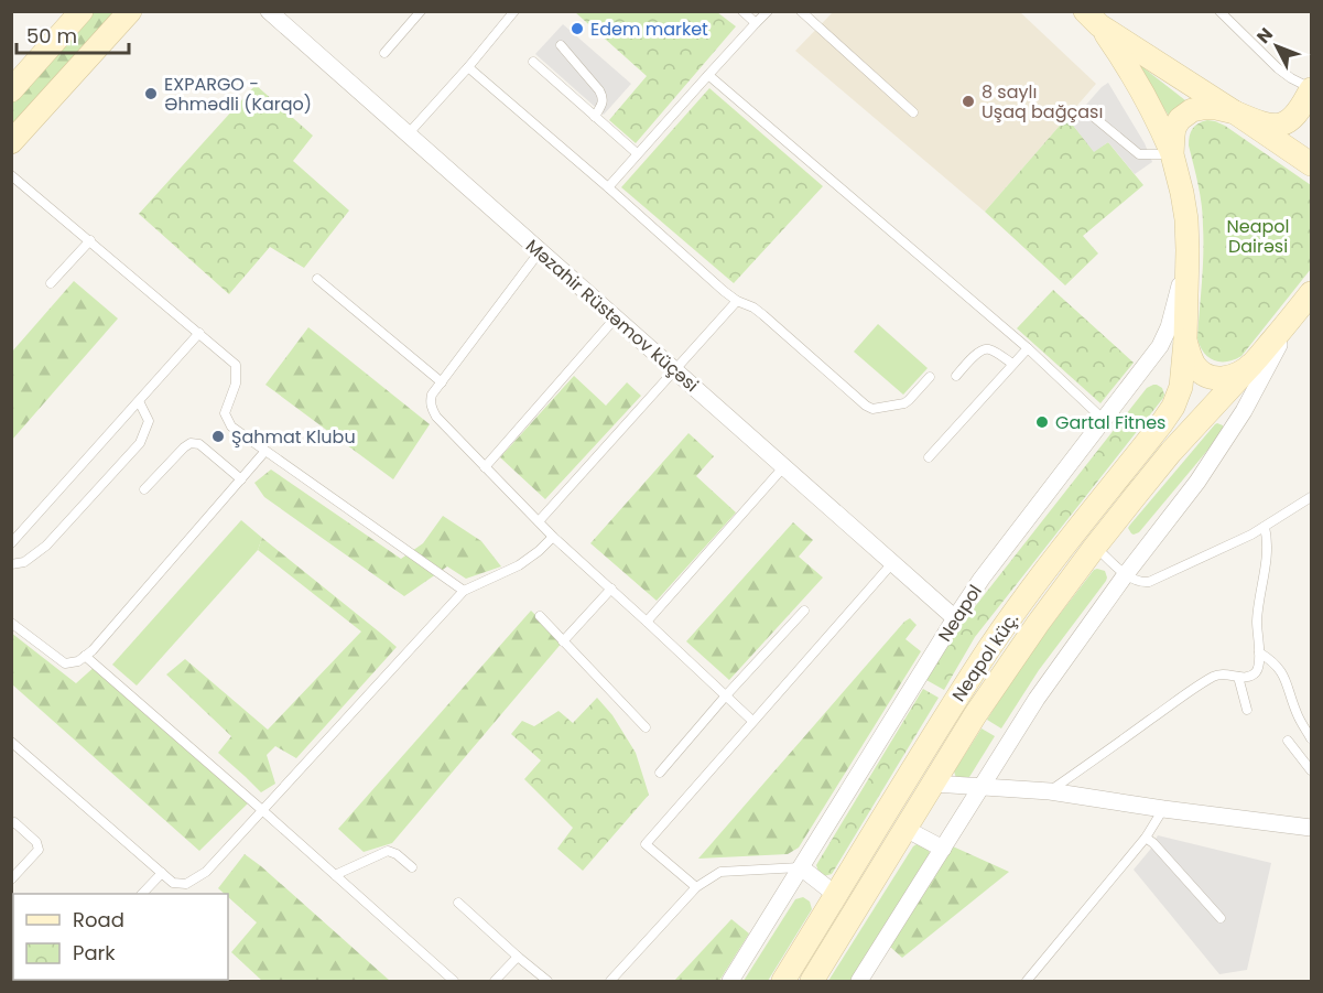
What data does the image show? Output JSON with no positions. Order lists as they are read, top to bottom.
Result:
{
  "streets": {
    "main road": ["Neapol küç."],
    "street": ["Məzahir Rüstəmov küçəsi", "Neapol"]
  },
  "crossings": [
    ["Məzahir Rüstəmov küçəsi", "Neapol"],
    ["Neapol", "Neapol küç."]
  ],
  "parks": ["Neapol Dairəsi"],
  "places": [
    "Edem market",
    "EXPARGO - Əhmədli (Karqo)",
    "8 saylı Uşaq bağçası",
    "Gartal Fitnes",
    "Şahmat Klubu"
  ],
  "legend": ["Road", "Park"],
  "scale_bar": "50 m",
  "north": "top left"
}
